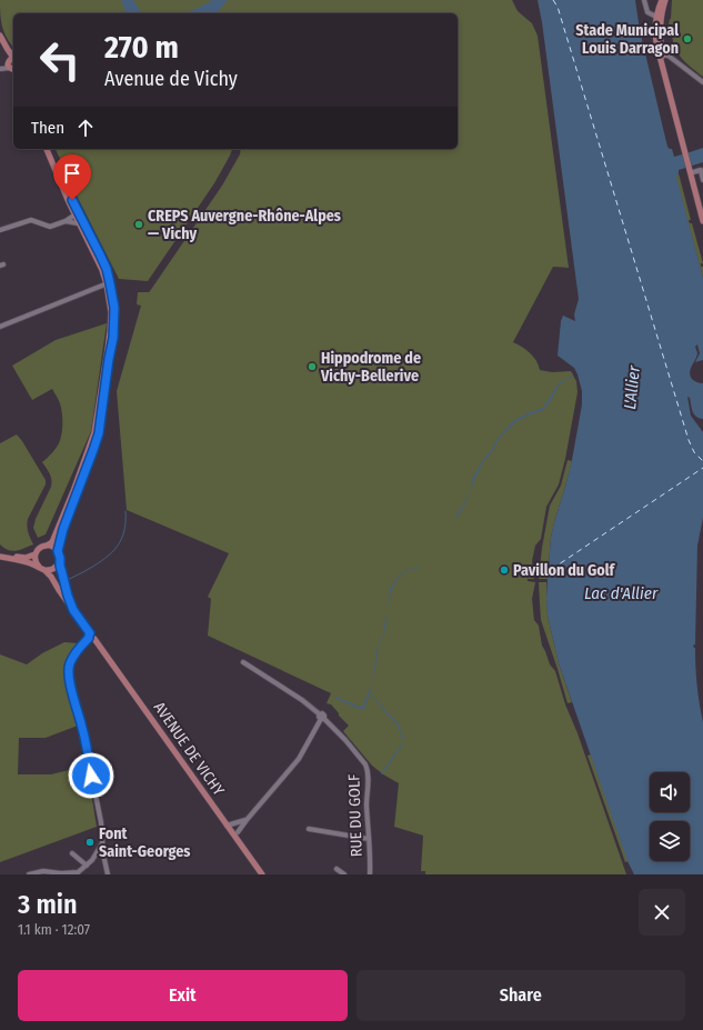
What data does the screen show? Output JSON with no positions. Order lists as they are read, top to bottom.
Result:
{
  "streets": {
    "main road": ["AVENUE DE VICHY"],
    "street": ["RUE DU GOLF"]
  },
  "water": ["L'Allier", "Lac d'Allier"],
  "places": [
    "Stade Municipal Louis Darragon",
    "CREPS Auvergne-Rhône-Alpes — Vichy",
    "Hippodrome de Vichy-Bellerive",
    "Pavillon du Golf",
    "Font Saint-Georges"
  ],
  "page": {
    "turn": ["270 m", "Avenue de Vichy"],
    "then": "Then",
    "heading": ["3 min", "1.1 km · 12:07"],
    "buttons": ["Exit", "Share"]
  }
}
